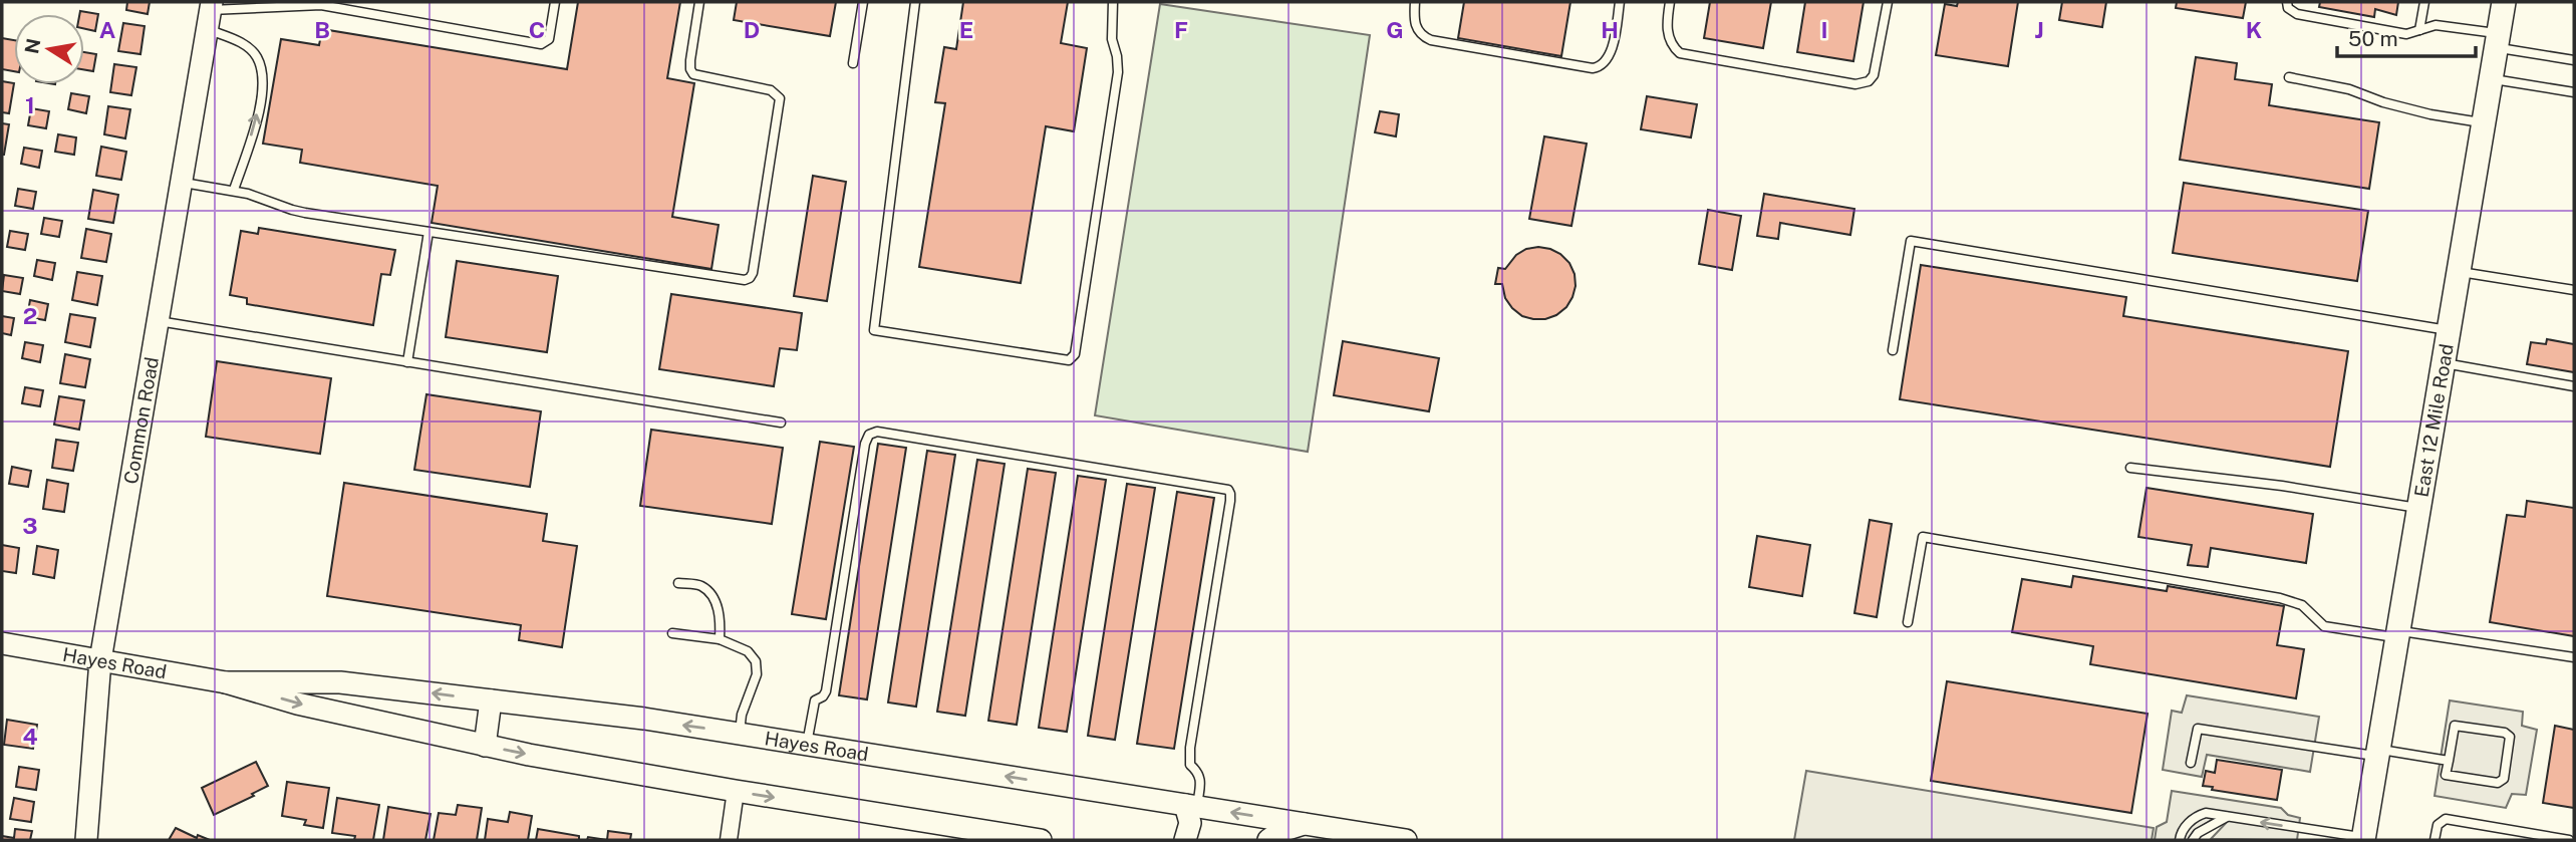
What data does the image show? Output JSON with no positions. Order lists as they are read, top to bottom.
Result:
{
  "streets": {
    "main road": ["East 12 Mile Road"],
    "street": ["Common Road", "Hayes Road"]
  },
  "crossings": [
    ["Common Road", "Hayes Road"]
  ],
  "scale_bar": "50 m",
  "north": "left",
  "grid": {
    "columns": [
      "A",
      "B",
      "C",
      "D",
      "E",
      "F",
      "G",
      "H",
      "I",
      "J",
      "K"
    ],
    "rows": [
      "1",
      "2",
      "3",
      "4"
    ]
  }
}
